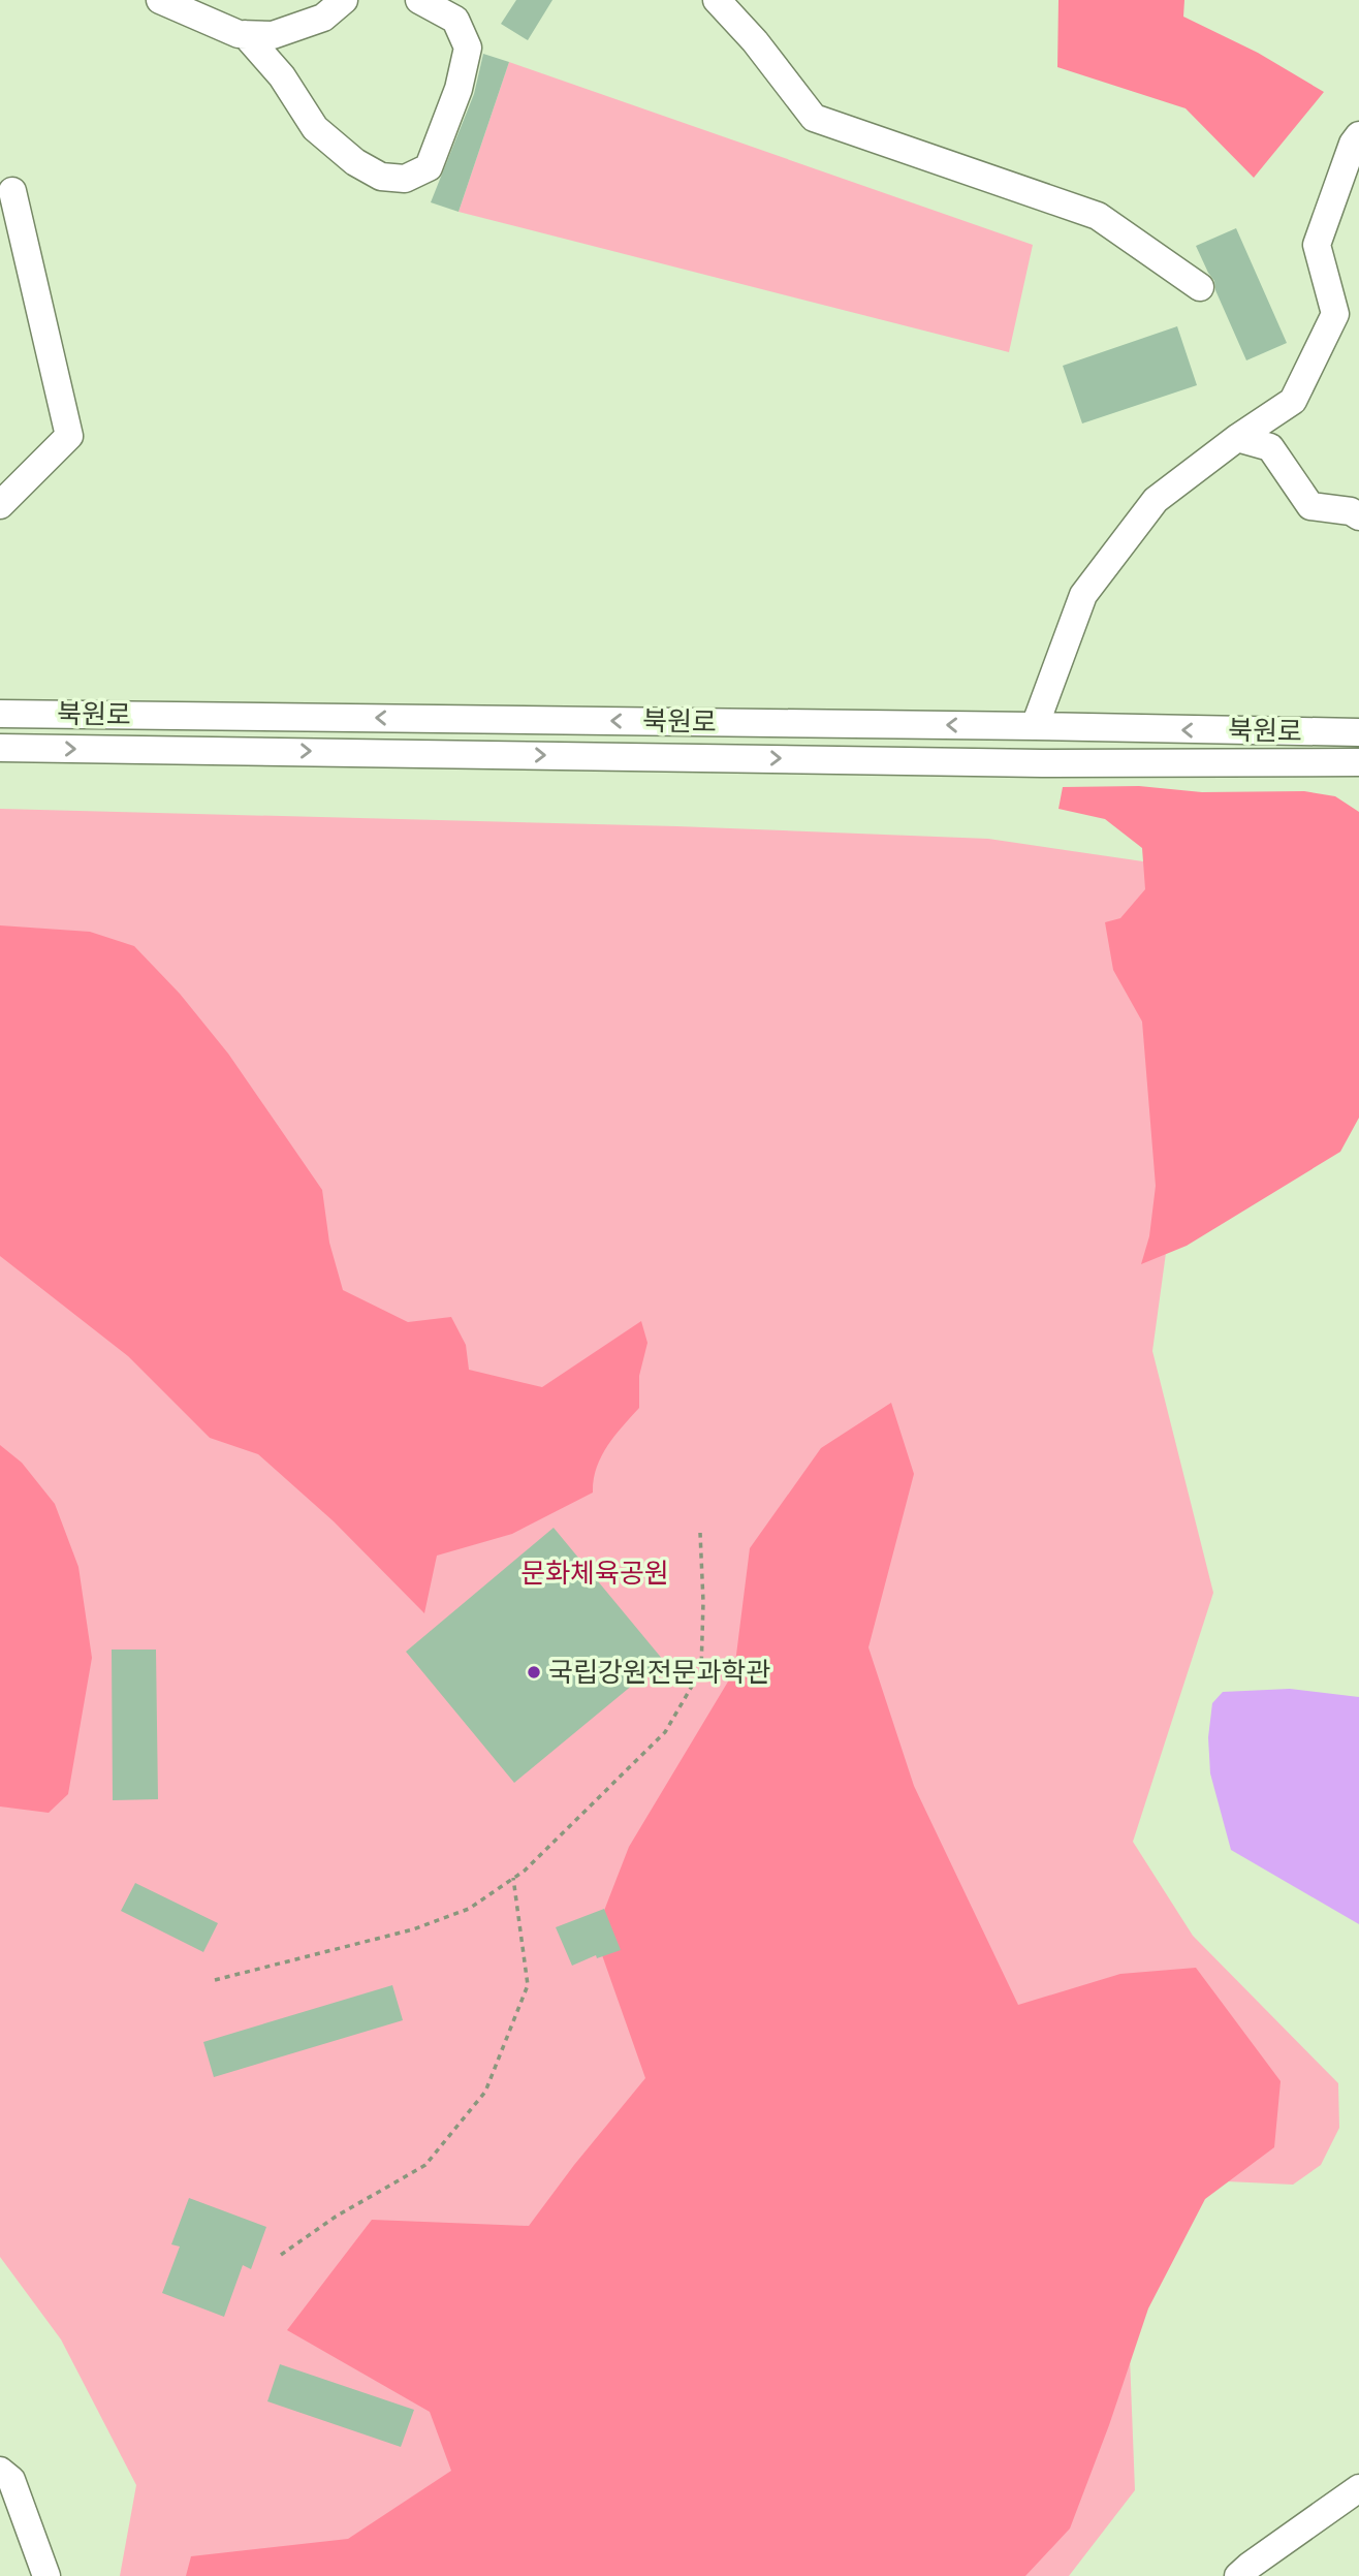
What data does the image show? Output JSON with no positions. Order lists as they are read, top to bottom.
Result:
{
  "streets": {
    "street": ["북원로"]
  },
  "parks": ["문화체육공원"],
  "places": ["국립강원전문과학관"]
}
